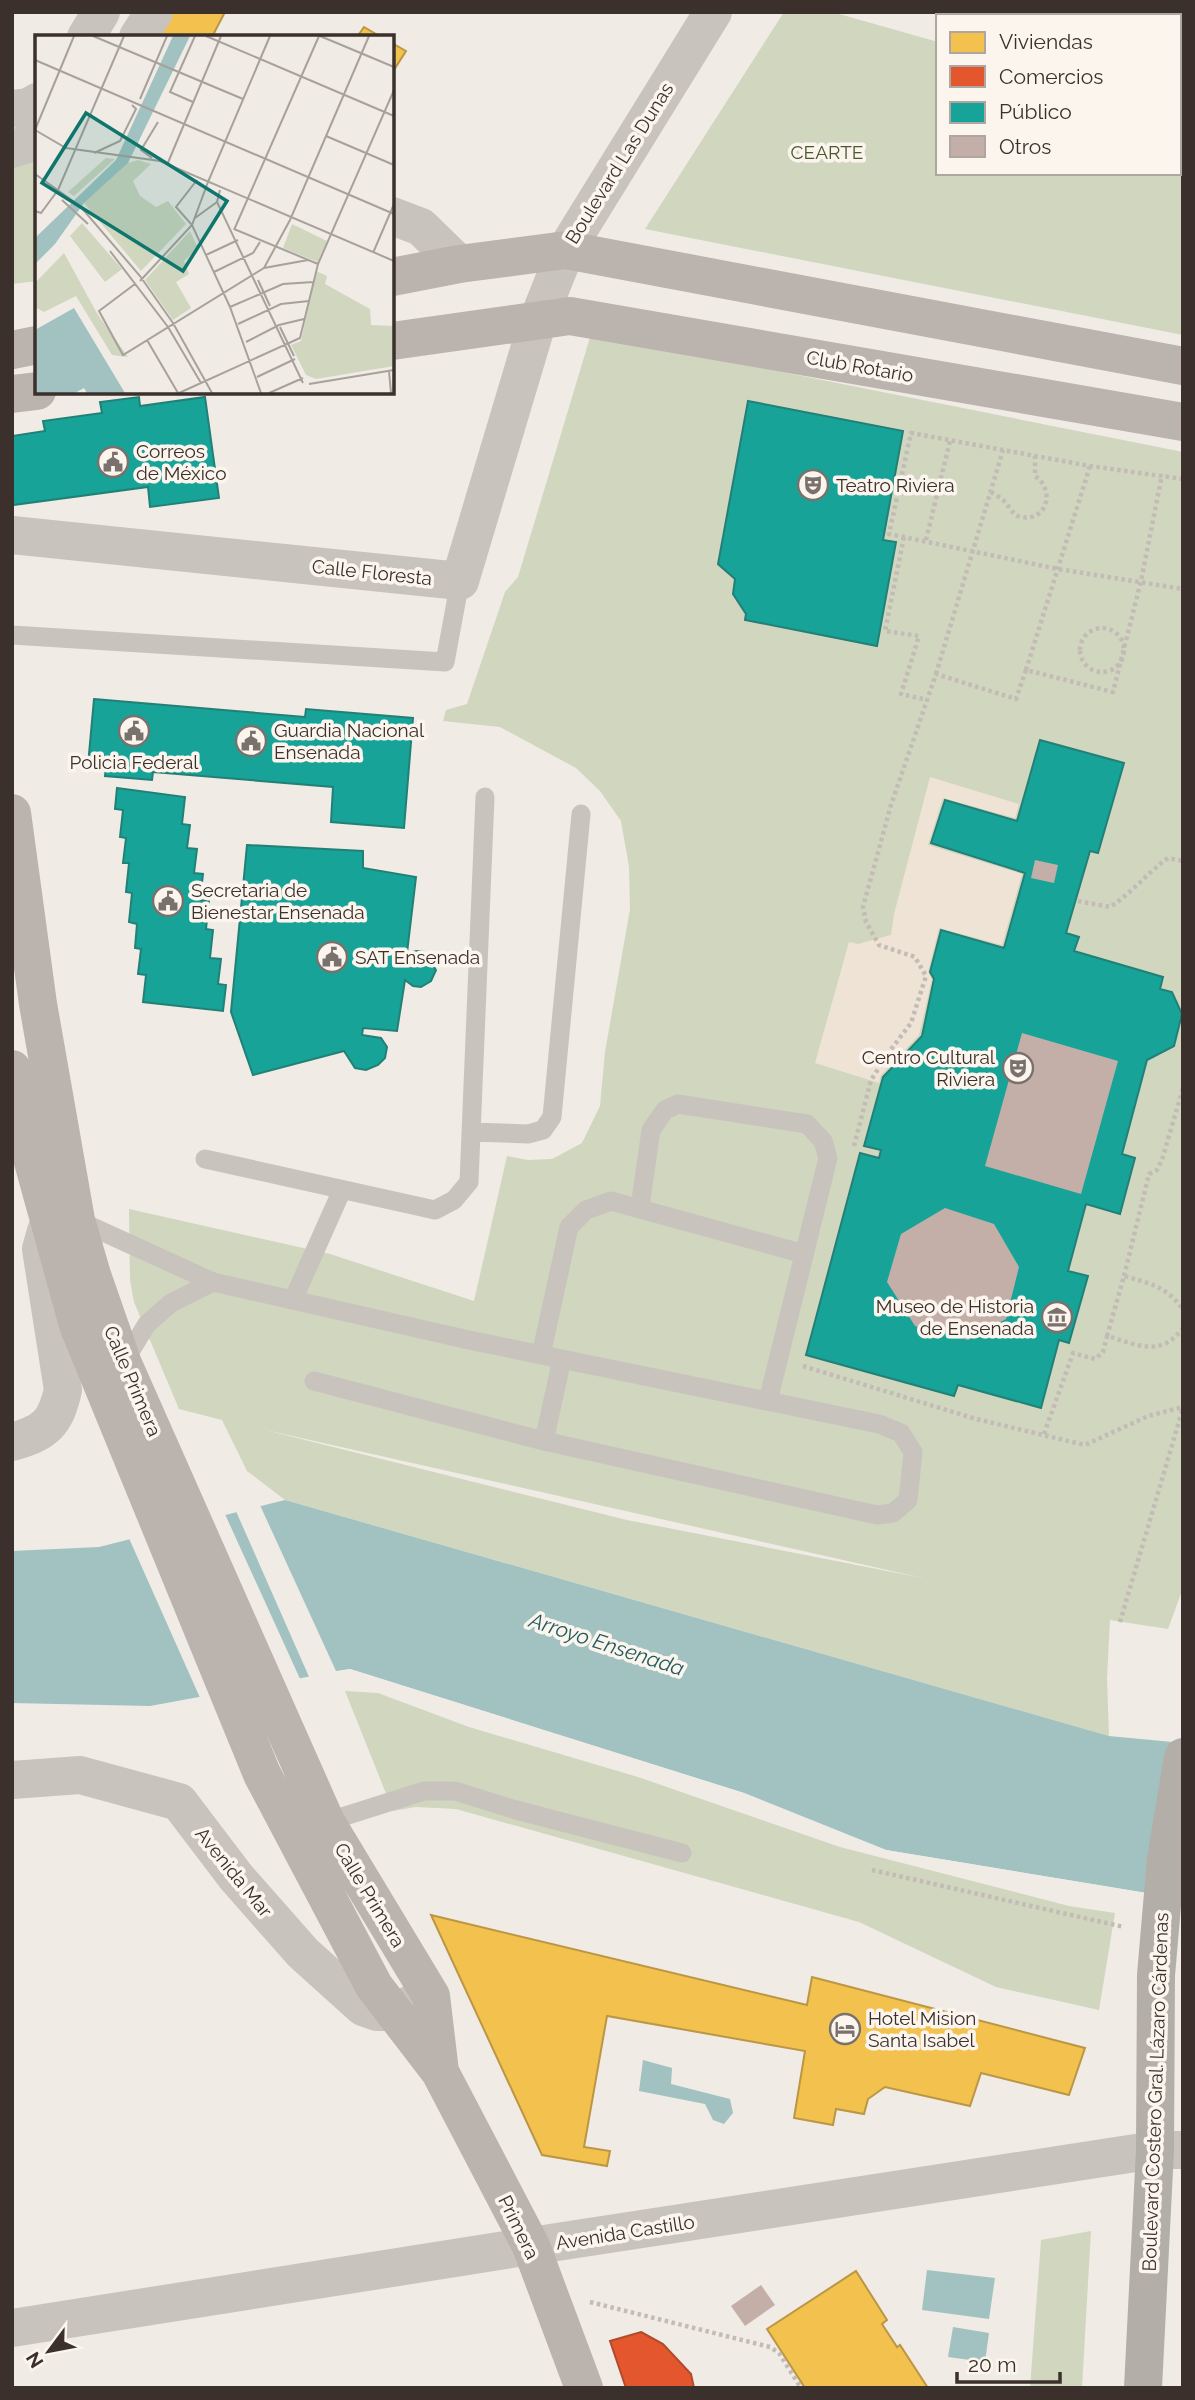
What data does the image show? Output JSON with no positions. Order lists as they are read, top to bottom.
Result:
{
  "streets": {
    "highway": ["Boulevard Costero Gral. Lázaro Cárdenas"],
    "main road": ["Club Rotario", "Calle Primera", "Primera"],
    "street": [
      "Boulevard Las Dunas",
      "Calle Floresta",
      "Avenida Mar",
      "Avenida Castillo"
    ]
  },
  "crossings": [
    ["Boulevard Las Dunas", "Club Rotario"],
    ["Boulevard Las Dunas", "Calle Floresta"],
    ["Club Rotario", "Calle Floresta"],
    ["Calle Primera", "Avenida Mar"],
    ["Calle Primera", "Primera"],
    ["Boulevard Costero Gral. Lázaro Cárdenas", "Avenida Castillo"],
    ["Primera", "Avenida Castillo"]
  ],
  "water": ["Arroyo Ensenada"],
  "parks": ["CEARTE"],
  "places": {
    "public building": [
      "Correos de México",
      "Policia Federal",
      "Guardia Nacional Ensenada",
      "Secretaria de Bienestar Ensenada",
      "SAT Ensenada"
    ],
    "theatre": ["Teatro Riviera", "Centro Cultural Riviera"],
    "museum": ["Museo de Historia de Ensenada"],
    "hotel": ["Hotel Mision Santa Isabel"]
  },
  "legend": [
    "Viviendas",
    "Comercios",
    "Público",
    "Otros"
  ],
  "scale_bar": "20 m",
  "north": "bottom left"
}
